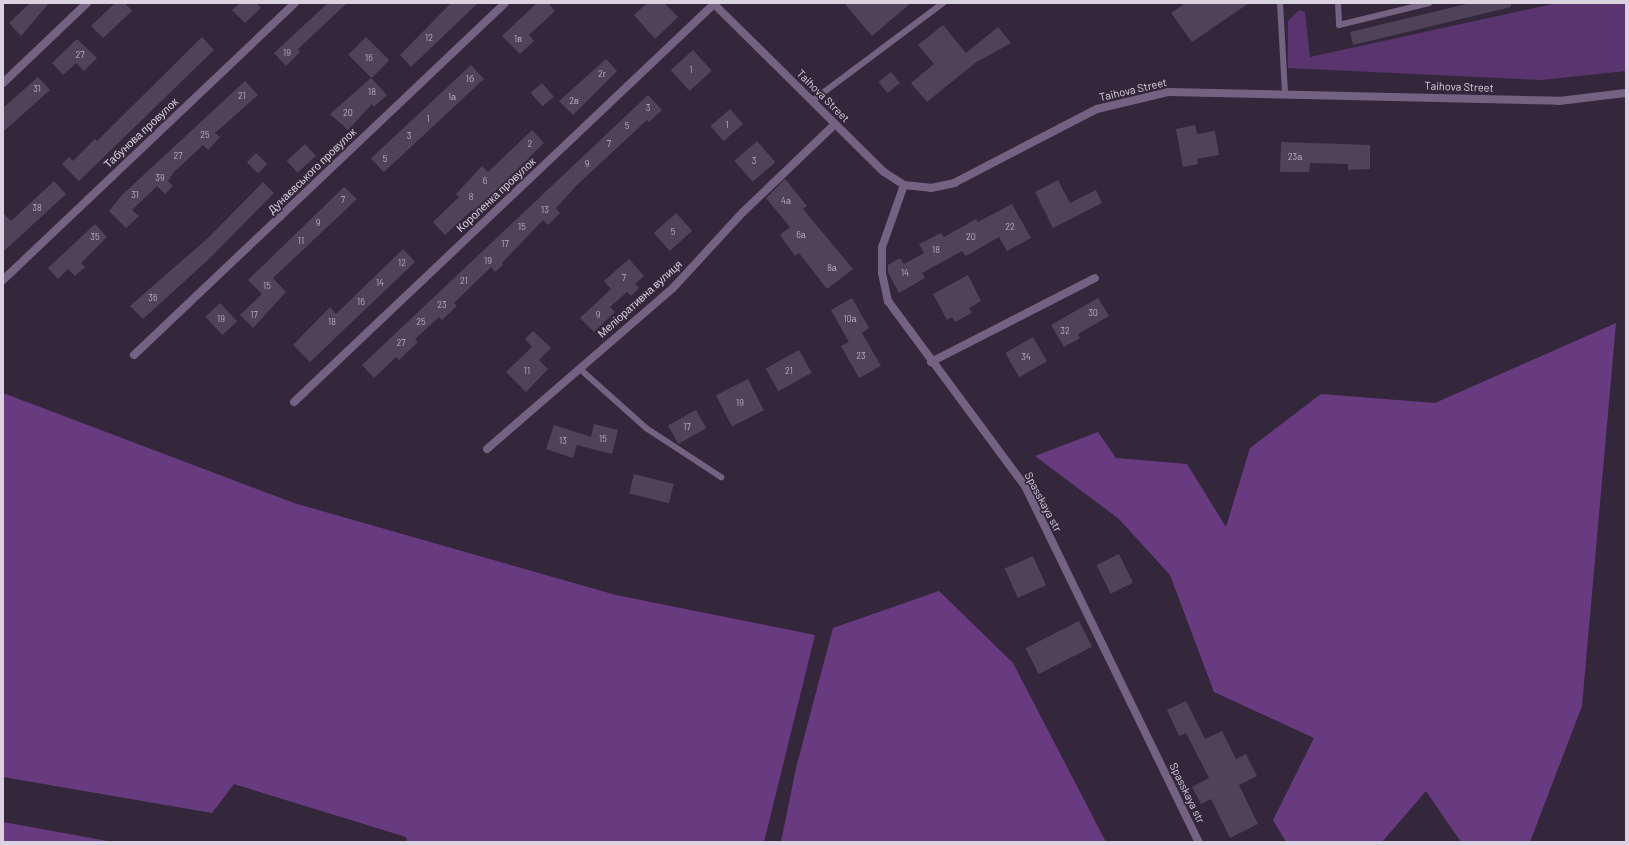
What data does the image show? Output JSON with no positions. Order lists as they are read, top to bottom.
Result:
{
  "streets": {
    "street": [
      "Taihova Street",
      "Табунова провулок",
      "Дунаєвського провулок",
      "Короленка провулок",
      "Меліоративна вулиця",
      "Spasskaya str"
    ]
  },
  "crossings": [
    ["Taihova Street", "Короленка провулок"],
    ["Taihova Street", "Меліоративна вулиця"],
    ["Taihova Street", "Spasskaya str"]
  ],
  "house_numbers": [
    "12",
    "1в",
    "19",
    "27",
    "16",
    "1",
    "2г",
    "1б",
    "31",
    "18",
    "21",
    "1а",
    "2в",
    "3",
    "20",
    "1",
    "1",
    "5",
    "25",
    "3",
    "2",
    "7",
    "27",
    "23а",
    "5",
    "3",
    "9",
    "39",
    "6",
    "31",
    "8",
    "7",
    "4а",
    "38",
    "13",
    "9",
    "15",
    "22",
    "5",
    "6а",
    "35",
    "20",
    "11",
    "17",
    "18",
    "19",
    "12",
    "8а",
    "14",
    "7",
    "21",
    "14",
    "15",
    "36",
    "16",
    "23",
    "30",
    "17",
    "9",
    "19",
    "10а",
    "18",
    "25",
    "32",
    "27",
    "23",
    "34",
    "11",
    "21",
    "19",
    "17",
    "15",
    "13"
  ]
}
